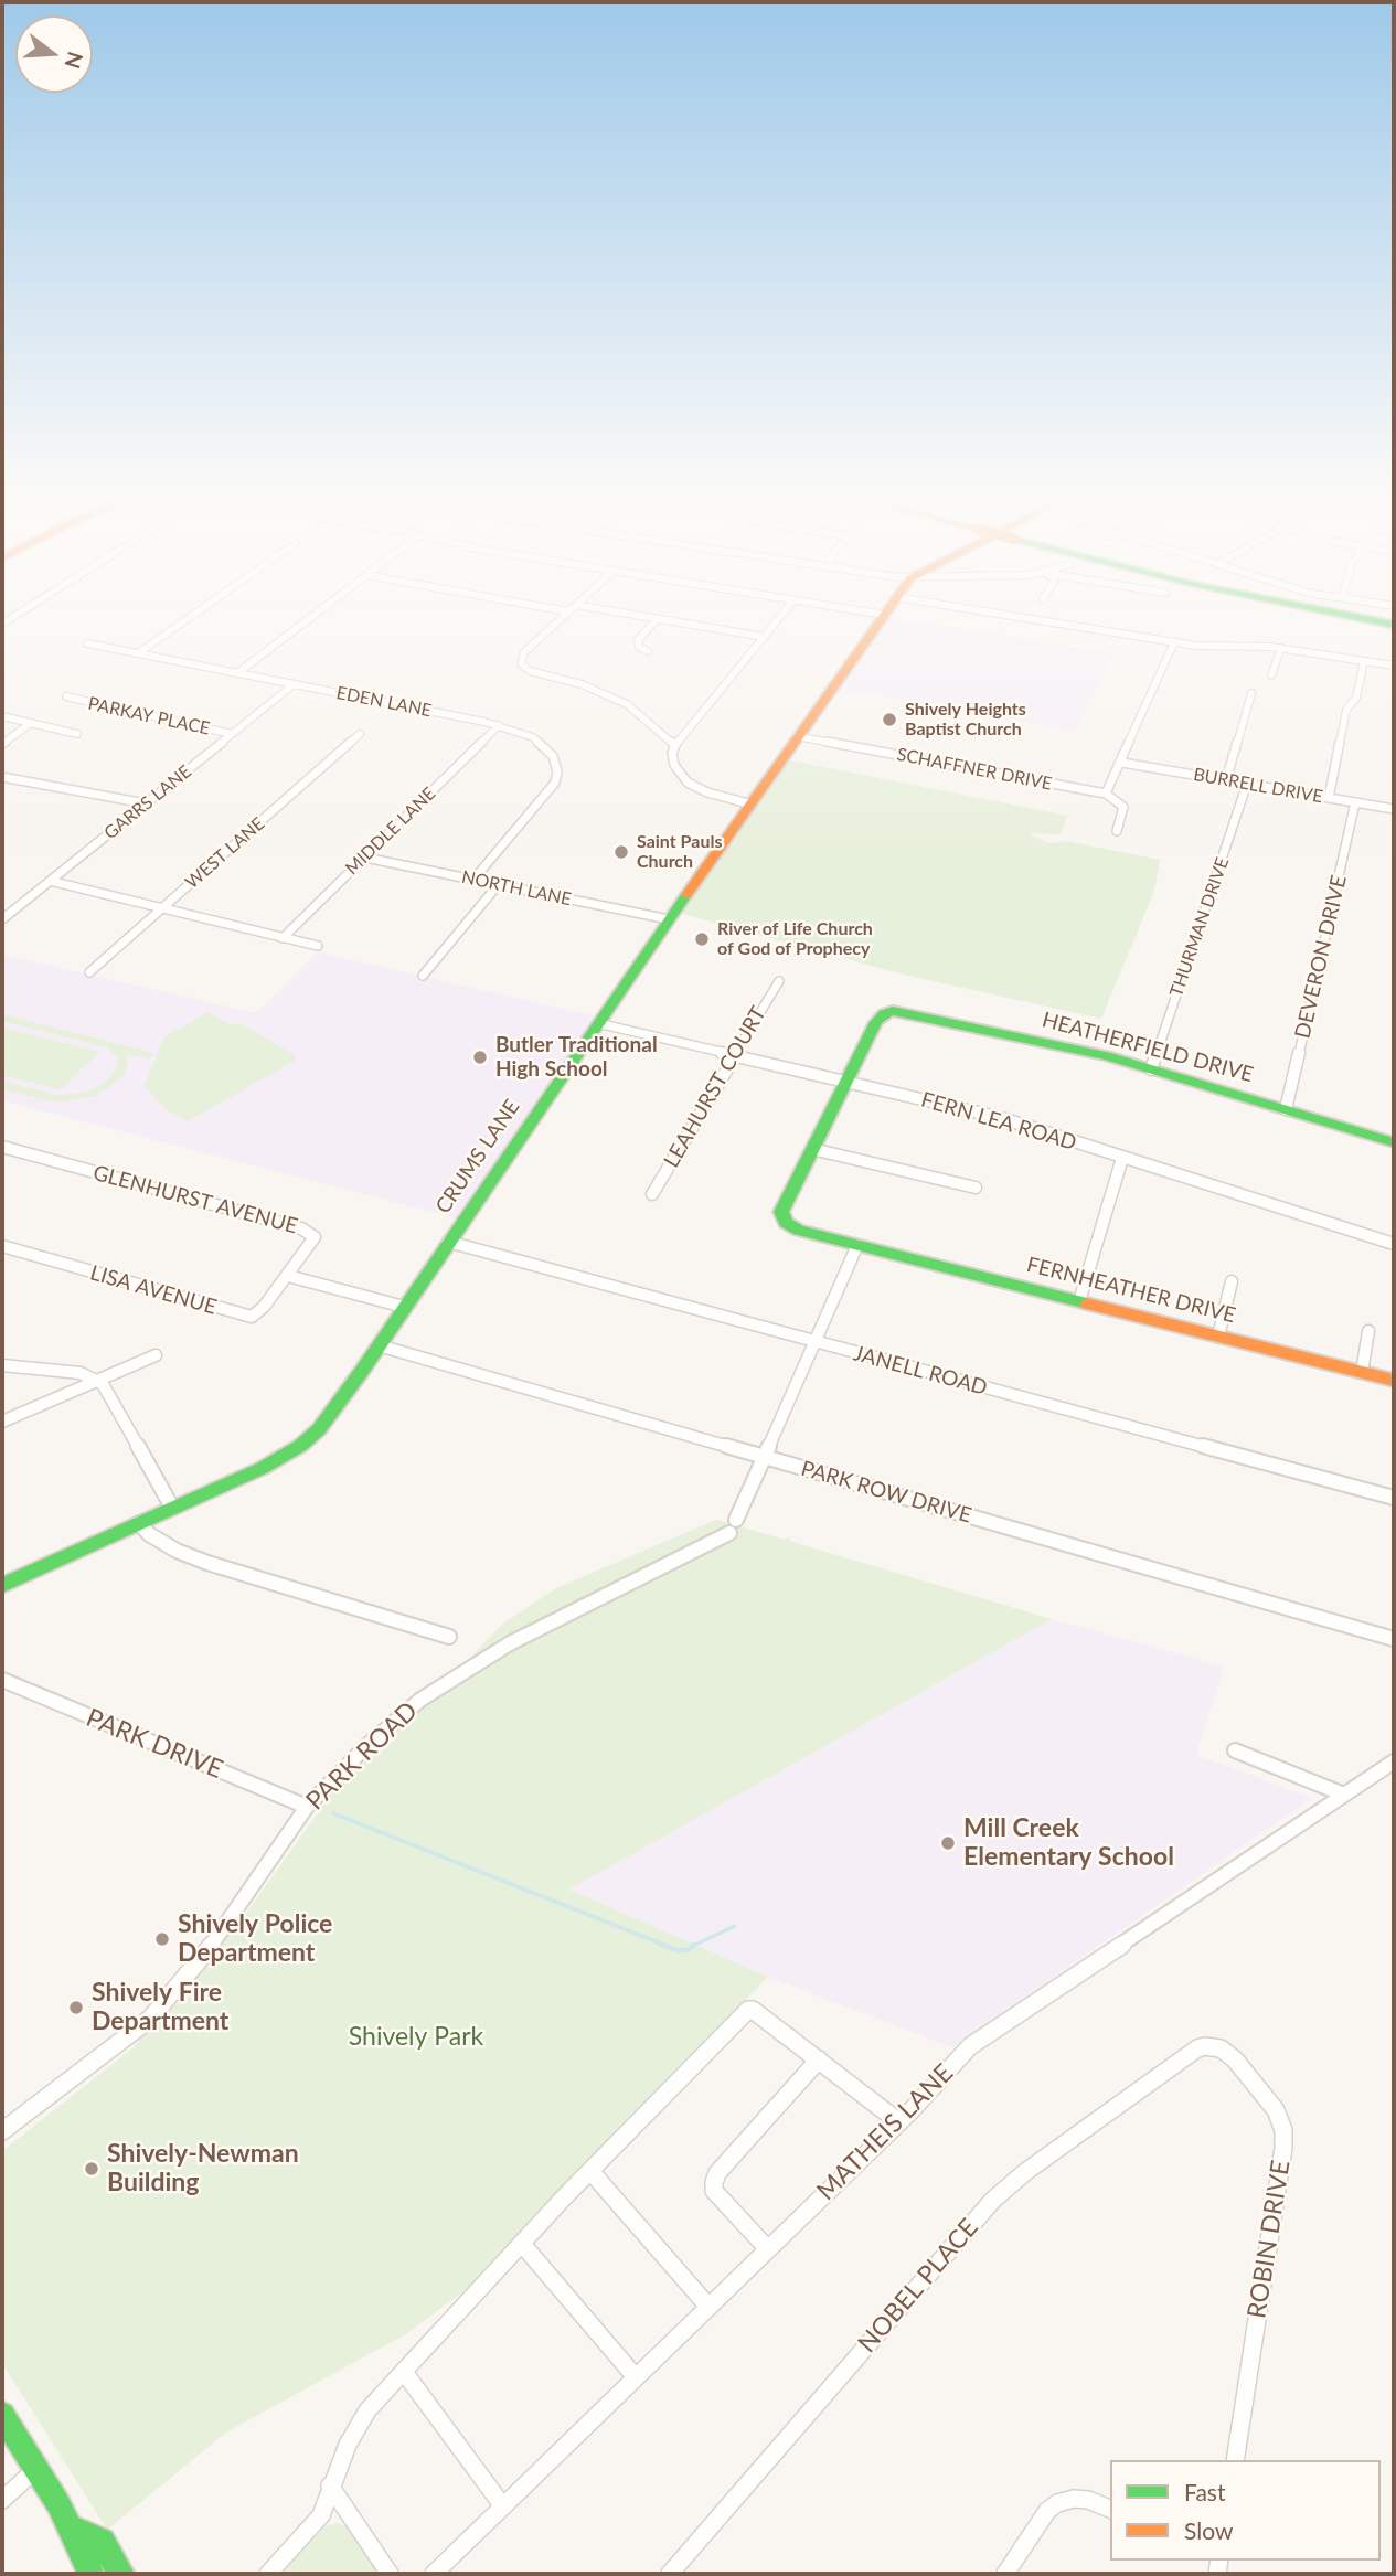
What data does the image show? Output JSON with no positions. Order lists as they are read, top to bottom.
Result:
{
  "streets": {
    "main road": ["HEATHERFIELD DRIVE", "CRUMS LANE", "FERNHEATHER DRIVE"],
    "street": [
      "EDEN LANE",
      "PARKAY PLACE",
      "SCHAFFNER DRIVE",
      "BURRELL DRIVE",
      "GARRS LANE",
      "MIDDLE LANE",
      "WEST LANE",
      "NORTH LANE",
      "THURMAN DRIVE",
      "DEVERON DRIVE",
      "LEAHURST COURT",
      "FERN LEA ROAD",
      "GLENHURST AVENUE",
      "LISA AVENUE",
      "JANELL ROAD",
      "PARK ROW DRIVE",
      "PARK DRIVE",
      "PARK ROAD",
      "MATHEIS LANE",
      "ROBIN DRIVE",
      "NOBEL PLACE"
    ]
  },
  "crossings": [
    ["EDEN LANE", "GARRS LANE"],
    ["EDEN LANE", "MIDDLE LANE"],
    ["EDEN LANE", "NORTH LANE"],
    ["PARKAY PLACE", "GARRS LANE"],
    ["SCHAFFNER DRIVE", "CRUMS LANE"],
    ["BURRELL DRIVE", "THURMAN DRIVE"],
    ["BURRELL DRIVE", "DEVERON DRIVE"],
    ["MIDDLE LANE", "NORTH LANE"],
    ["NORTH LANE", "CRUMS LANE"],
    ["THURMAN DRIVE", "HEATHERFIELD DRIVE"],
    ["DEVERON DRIVE", "HEATHERFIELD DRIVE"],
    ["HEATHERFIELD DRIVE", "FERN LEA ROAD"],
    ["LEAHURST COURT", "FERN LEA ROAD"],
    ["FERN LEA ROAD", "CRUMS LANE"],
    ["CRUMS LANE", "JANELL ROAD"],
    ["CRUMS LANE", "PARK ROW DRIVE"],
    ["GLENHURST AVENUE", "LISA AVENUE"],
    ["PARK ROW DRIVE", "PARK ROAD"],
    ["PARK DRIVE", "PARK ROAD"],
    ["ROBIN DRIVE", "NOBEL PLACE"]
  ],
  "parks": ["Shively Park"],
  "places": [
    "Shively Heights Baptist Church",
    "Saint Pauls Church",
    "River of Life Church of God of Prophecy",
    "Butler Traditional High School",
    "Mill Creek Elementary School",
    "Shively Police Department",
    "Shively Fire Department",
    "Shively-Newman Building"
  ],
  "legend": ["Fast", "Slow"],
  "north": "right"
}
